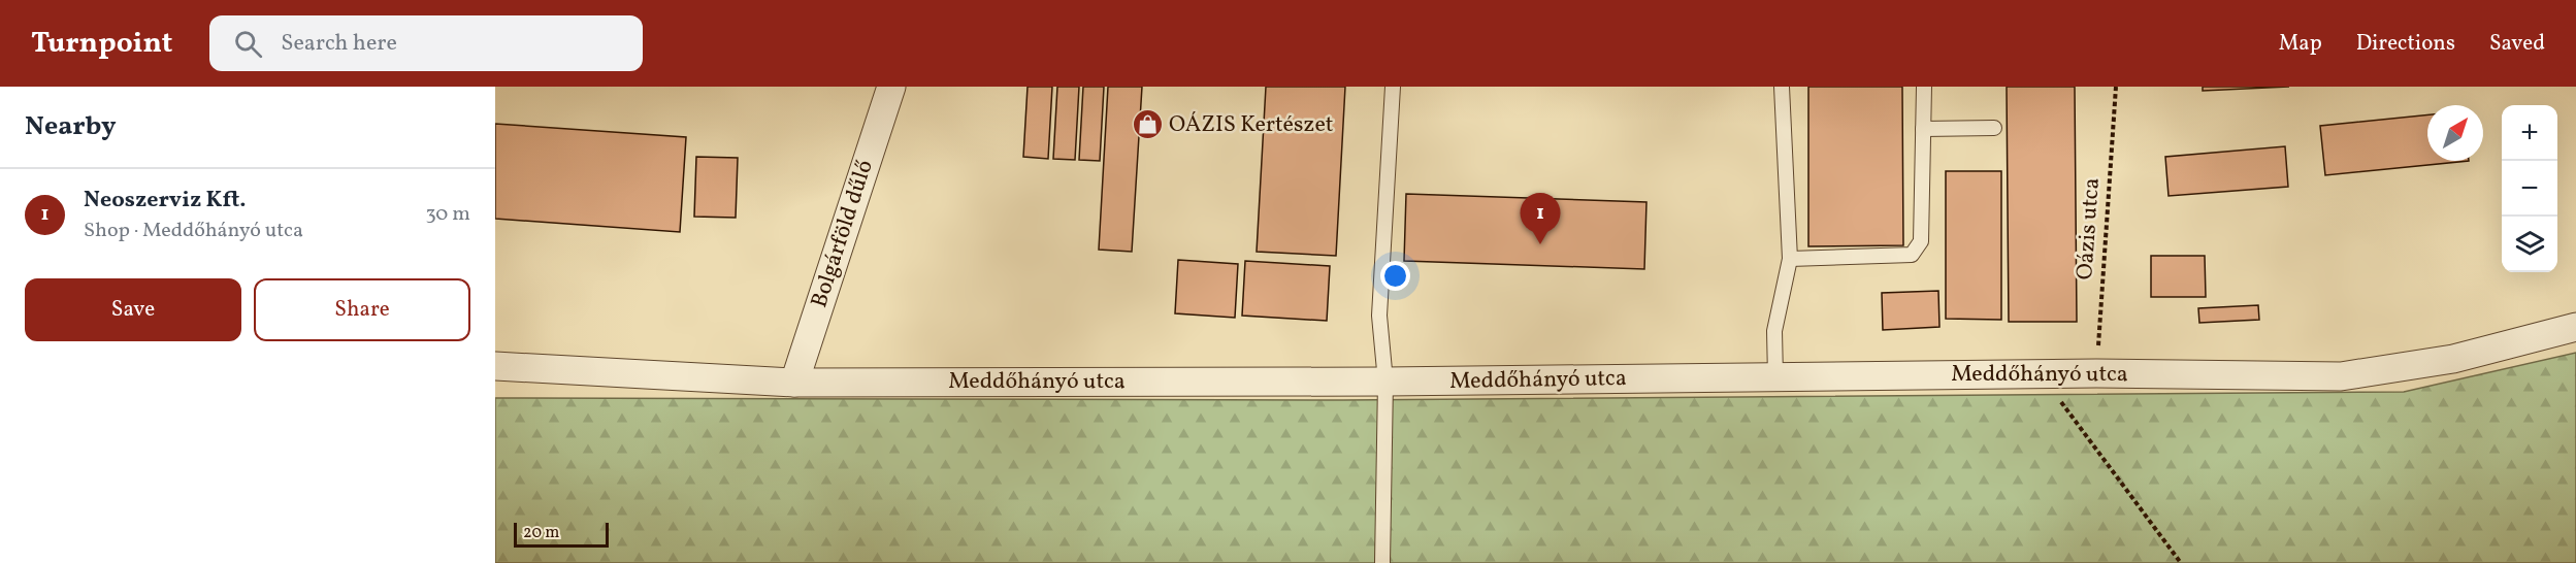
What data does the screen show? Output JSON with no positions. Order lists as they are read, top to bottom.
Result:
{
  "streets": {
    "street": ["Bolgárföld dűlő", "Meddőhányó utca"],
    "path": ["Oázis utca"]
  },
  "crossings": [
    ["Oázis utca", "Meddőhányó utca"],
    ["Bolgárföld dűlő", "Meddőhányó utca"]
  ],
  "places": {
    "shop": ["OÁZIS Kertészet"]
  },
  "scale_bar": "20 m",
  "north": "top right",
  "page": {
    "header": "Turnpoint",
    "search": "Search here",
    "nav": ["Map", "Directions", "Saved"],
    "heading": "Nearby",
    "map_buttons": ["+", "−"],
    "list": [
      {
        "mark": "1",
        "name": "Neoszerviz Kft.",
        "note": "Shop · Meddőhányó utca",
        "value": "30 m"
      }
    ],
    "pins": "1",
    "buttons": ["Save", "Share"],
    "scale": "20 m"
  }
}
